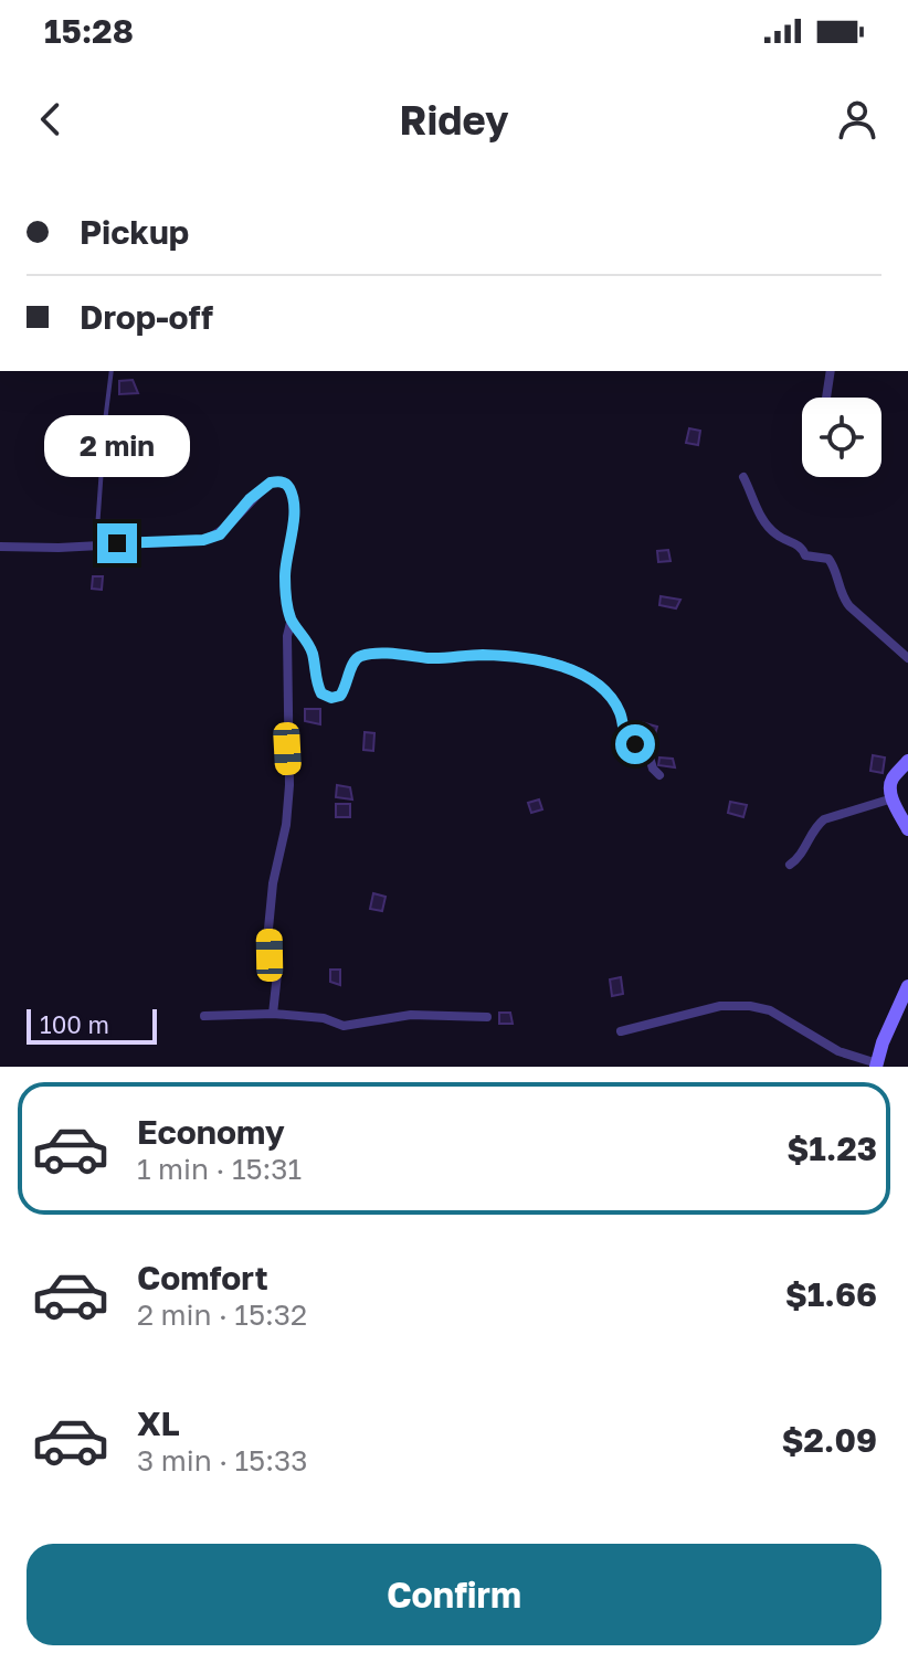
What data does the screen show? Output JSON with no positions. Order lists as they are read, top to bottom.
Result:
{
  "scale_bar": "100 m",
  "page": {
    "status": "15:28",
    "header": "Ridey",
    "banner": ["Pickup", "Drop-off"],
    "bubble": "2 min",
    "scale": "100 m",
    "list": [
      {
        "name": "Economy",
        "note": "1 min · 15:31",
        "value": "$1.23"
      },
      {
        "name": "Comfort",
        "note": "2 min · 15:32",
        "value": "$1.66"
      },
      {
        "name": "XL",
        "note": "3 min · 15:33",
        "value": "$2.09"
      }
    ],
    "buttons": "Confirm"
  }
}
